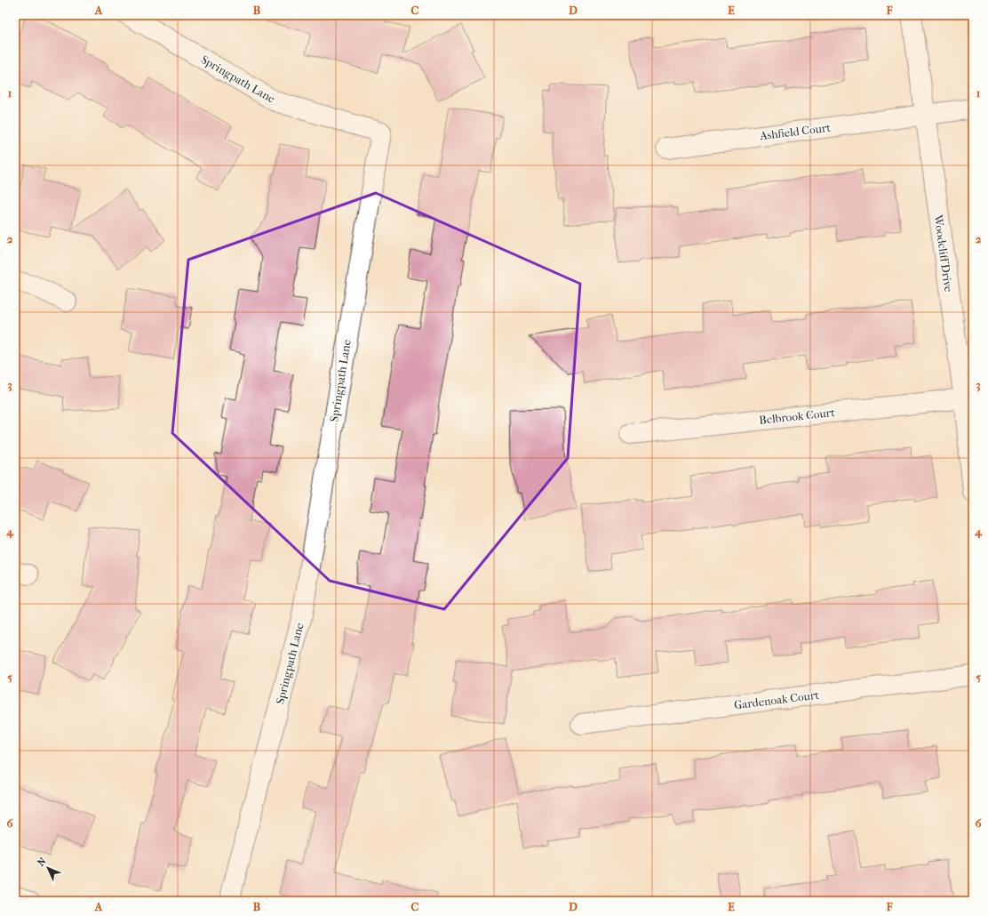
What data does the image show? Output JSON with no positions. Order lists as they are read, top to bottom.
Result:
{
  "streets": {
    "street": [
      "Springpath Lane",
      "Ashfield Court",
      "Woodcliff Drive",
      "Belbrook Court",
      "Gardenoak Court"
    ]
  },
  "crossings": [
    ["Ashfield Court", "Woodcliff Drive"],
    ["Woodcliff Drive", "Belbrook Court"]
  ],
  "north": "top left",
  "grid": {
    "columns": [
      "A",
      "B",
      "C",
      "D",
      "E",
      "F"
    ],
    "rows": [
      "1",
      "2",
      "3",
      "4",
      "5",
      "6"
    ]
  }
}
